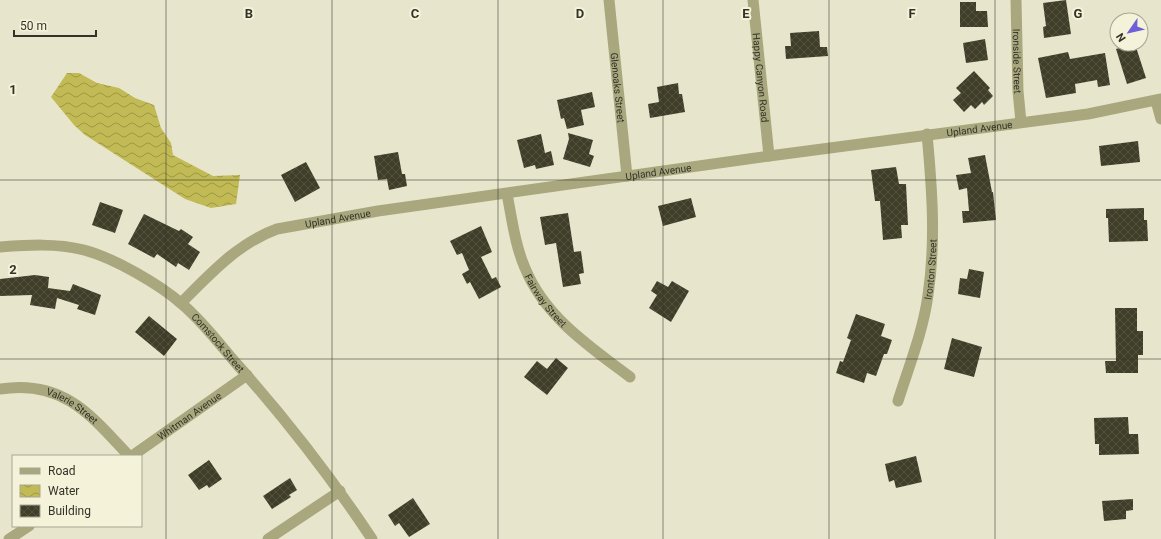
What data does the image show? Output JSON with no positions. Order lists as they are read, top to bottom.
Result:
{
  "streets": {
    "street": [
      "Ironside Street",
      "Happy Canyon Road",
      "Glenoaks Street",
      "Upland Avenue",
      "Ironton Street",
      "Fairway Street",
      "Comstock Street",
      "Valerie Street",
      "Whitman Avenue"
    ]
  },
  "crossings": [
    ["Ironside Street", "Upland Avenue"],
    ["Happy Canyon Road", "Upland Avenue"],
    ["Glenoaks Street", "Upland Avenue"],
    ["Upland Avenue", "Ironton Street"],
    ["Upland Avenue", "Fairway Street"],
    ["Upland Avenue", "Comstock Street"],
    ["Comstock Street", "Whitman Avenue"]
  ],
  "legend": ["Road", "Water", "Building"],
  "scale_bar": "50 m",
  "north": "bottom left",
  "grid": {
    "columns": [
      "B",
      "C",
      "D",
      "E",
      "F",
      "G"
    ],
    "rows": ["1", "2"]
  }
}
